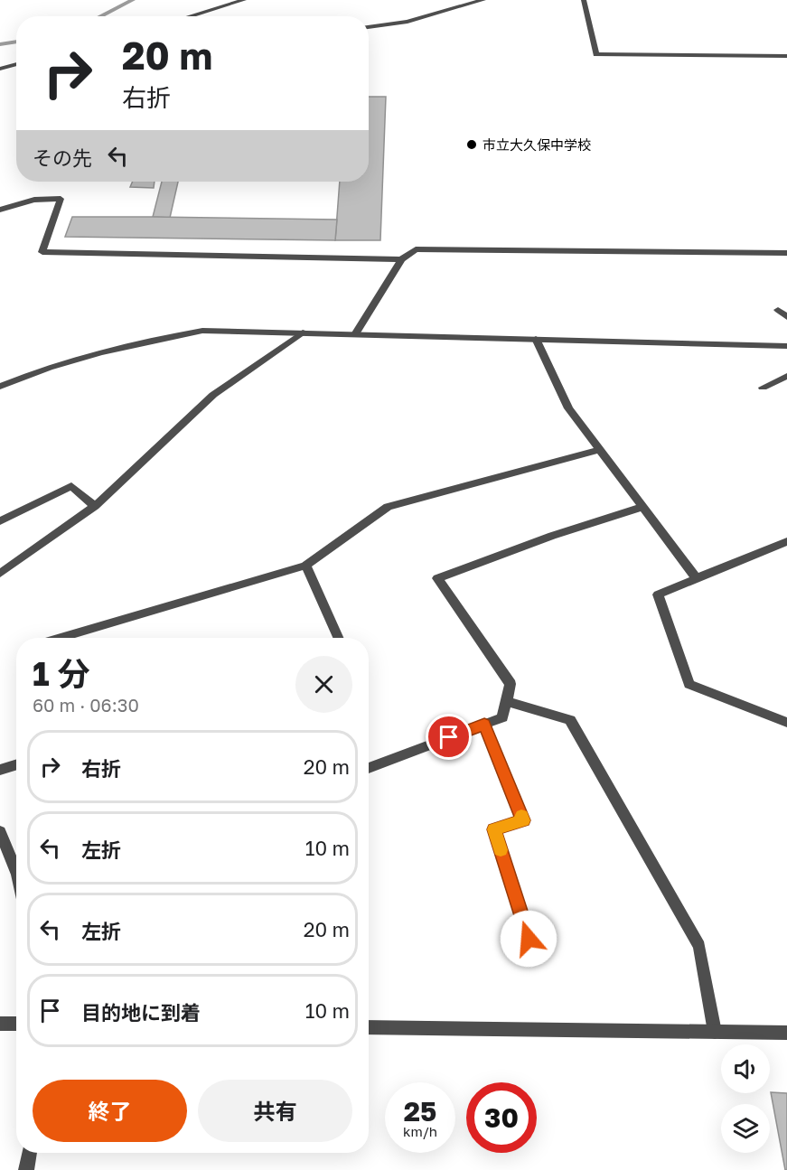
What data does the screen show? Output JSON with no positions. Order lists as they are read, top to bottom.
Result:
{
  "places": ["市立大久保中学校"],
  "page": {
    "turn": ["20 m", "右折"],
    "then": "その先",
    "heading": ["1 分", "60 m · 06:30"],
    "list": [
      {
        "name": "右折",
        "value": "20 m"
      },
      {
        "name": "左折",
        "value": "10 m"
      },
      {
        "name": "左折",
        "value": "20 m"
      },
      {
        "name": "目的地に到着",
        "value": "10 m"
      }
    ],
    "buttons": ["終了", "共有"],
    "speed": "25 km/h",
    "limit": "30"
  }
}
